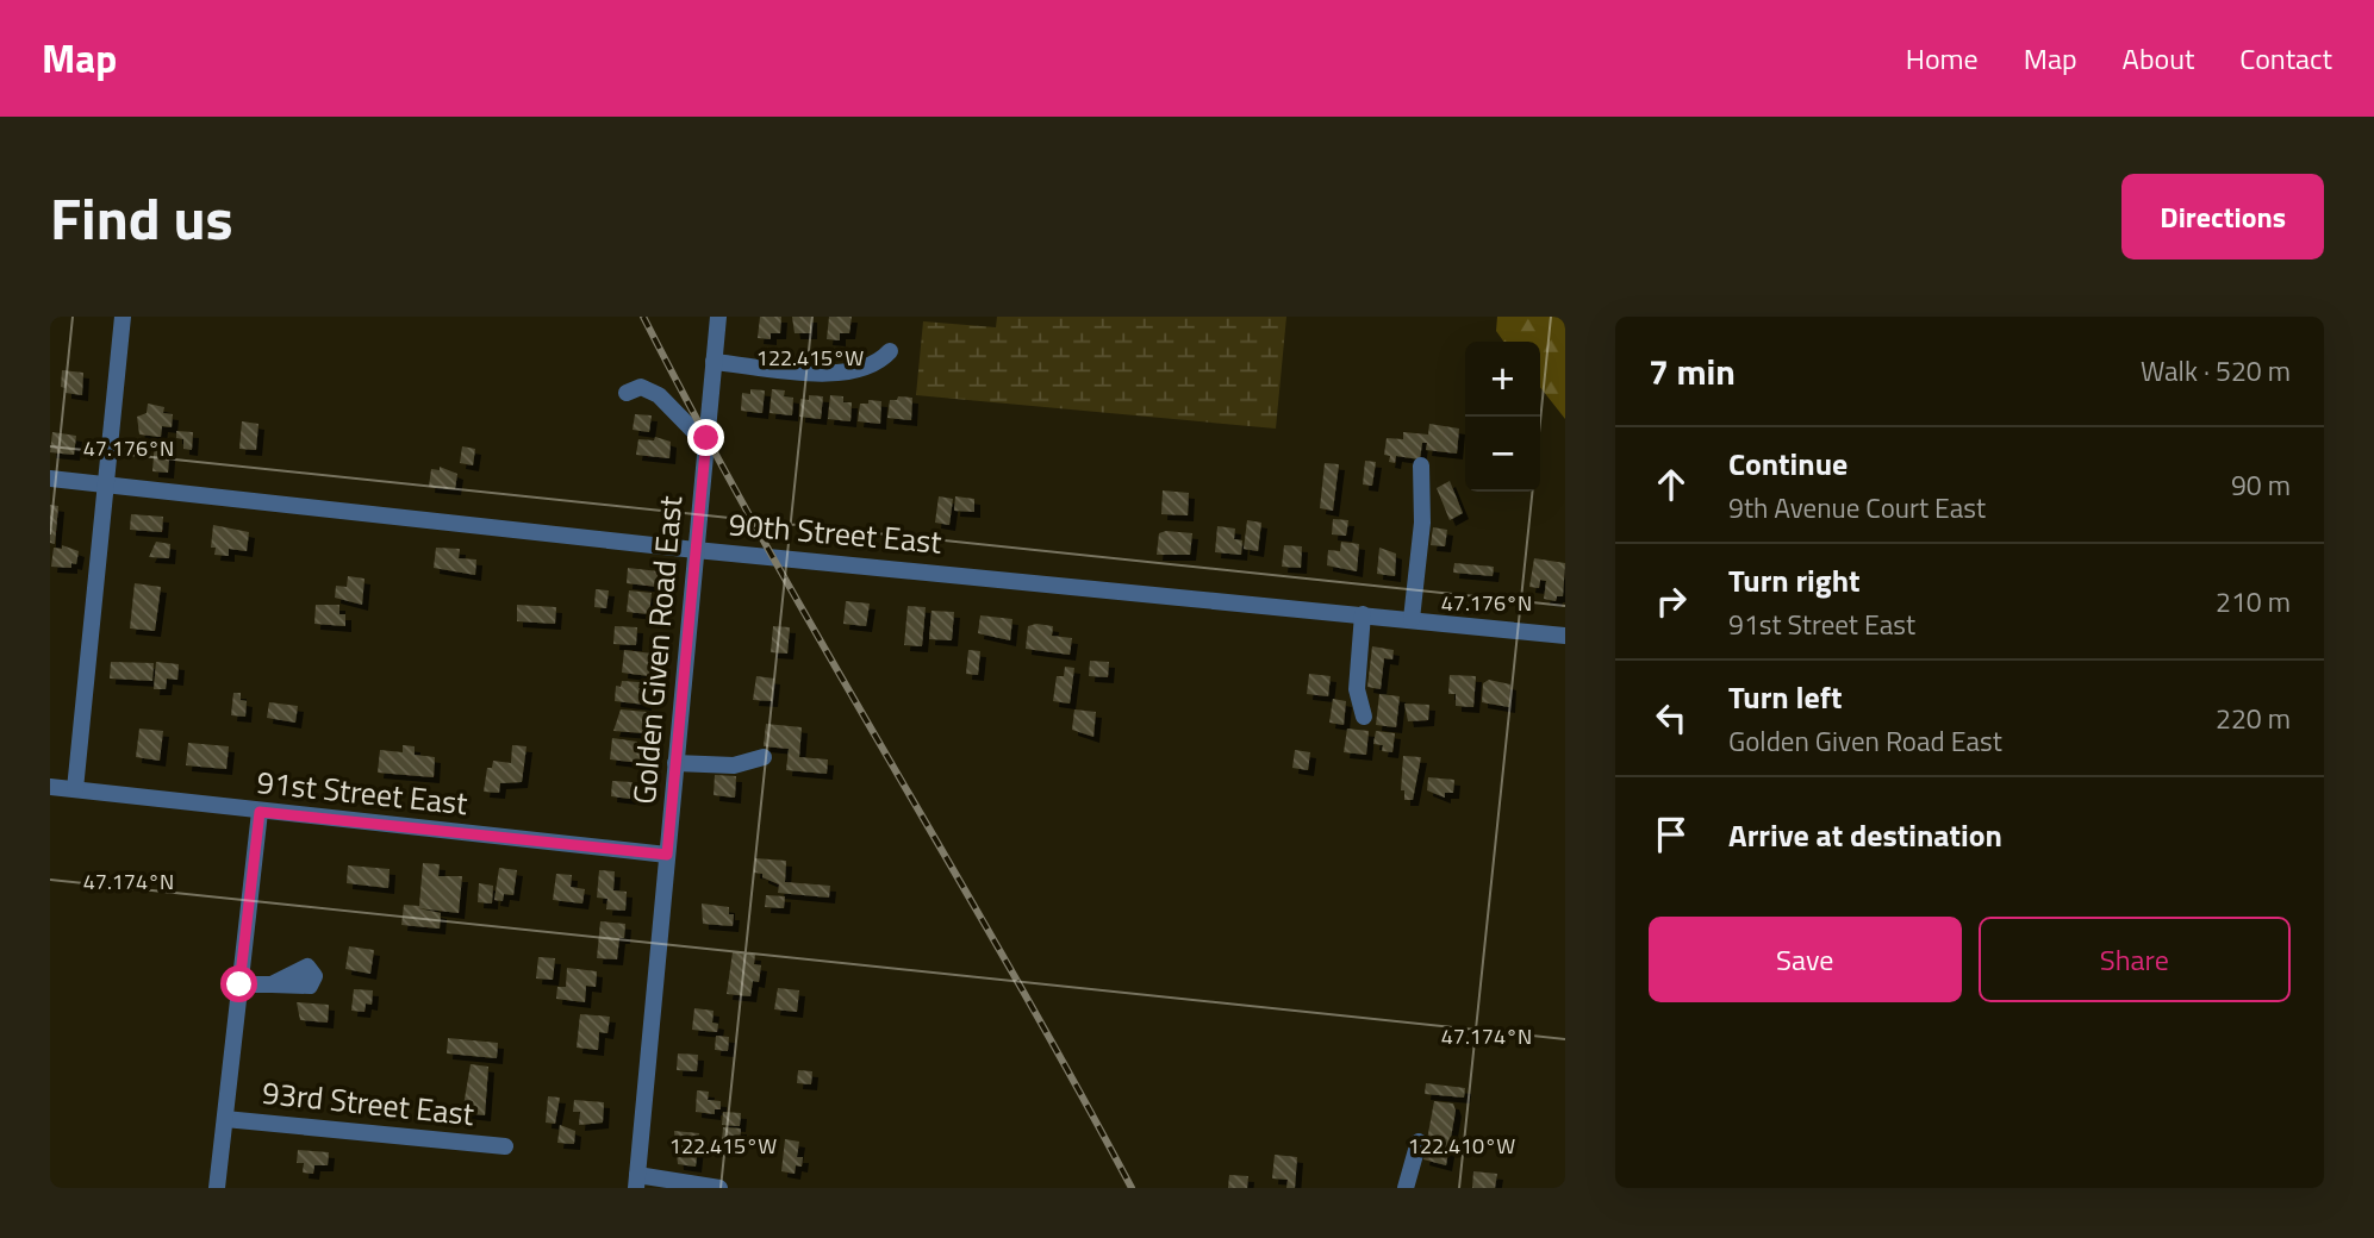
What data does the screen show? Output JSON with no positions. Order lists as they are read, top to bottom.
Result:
{
  "streets": {
    "street": [
      "90th Street East",
      "Golden Given Road East",
      "91st Street East",
      "93rd Street East"
    ]
  },
  "crossings": [
    ["90th Street East", "Golden Given Road East"],
    ["Golden Given Road East", "91st Street East"]
  ],
  "page": {
    "header": "Map",
    "nav": [
      "Home",
      "Map",
      "About",
      "Contact"
    ],
    "title": "Find us",
    "buttons": [
      "Directions",
      ["Save", "Share"]
    ],
    "heading": ["7 min", "Walk · 520 m"],
    "map_buttons": ["+", "−"],
    "list": [
      ["Continue", "9th Avenue Court East", "90 m"],
      ["Turn right", "91st Street East", "210 m"],
      ["Turn left", "Golden Given Road East", "220 m"],
      "Arrive at destination"
    ]
  },
  "coordinates": [
    "122.415°W",
    "47.176°N",
    "47.174°N",
    "122.410°W"
  ]
}
